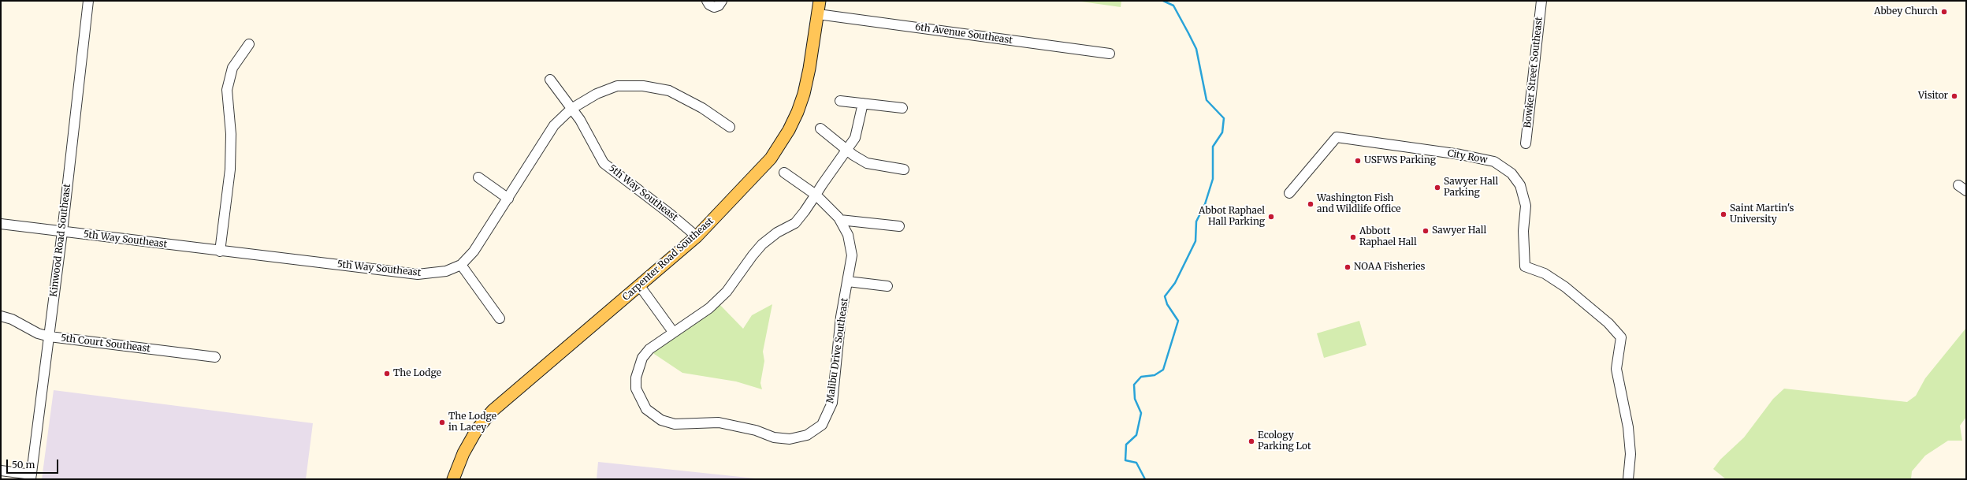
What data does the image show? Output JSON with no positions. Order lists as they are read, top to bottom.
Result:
{
  "streets": {
    "main road": ["Carpenter Road Southeast"],
    "street": [
      "6th Avenue Southeast",
      "Bowker Street Southeast",
      "City Row",
      "5th Way Southeast",
      "Kinwood Road Southeast",
      "5th Court Southeast",
      "Malibu Drive Southeast"
    ]
  },
  "crossings": [
    ["6th Avenue Southeast", "Carpenter Road Southeast"],
    ["5th Way Southeast", "Kinwood Road Southeast"],
    ["5th Way Southeast", "Carpenter Road Southeast"],
    ["Kinwood Road Southeast", "5th Court Southeast"]
  ],
  "places": [
    "Abbey Church",
    "Visitor",
    "USFWS Parking",
    "Sawyer Hall Parking",
    "Washington Fish and Wildlife Office",
    "Saint Martin's University",
    "Abbot Raphael Hall Parking",
    "Sawyer Hall",
    "Abbott Raphael Hall",
    "NOAA Fisheries",
    "The Lodge",
    "The Lodge in Lacey",
    "Ecology Parking Lot"
  ],
  "scale_bar": "50 m"
}
